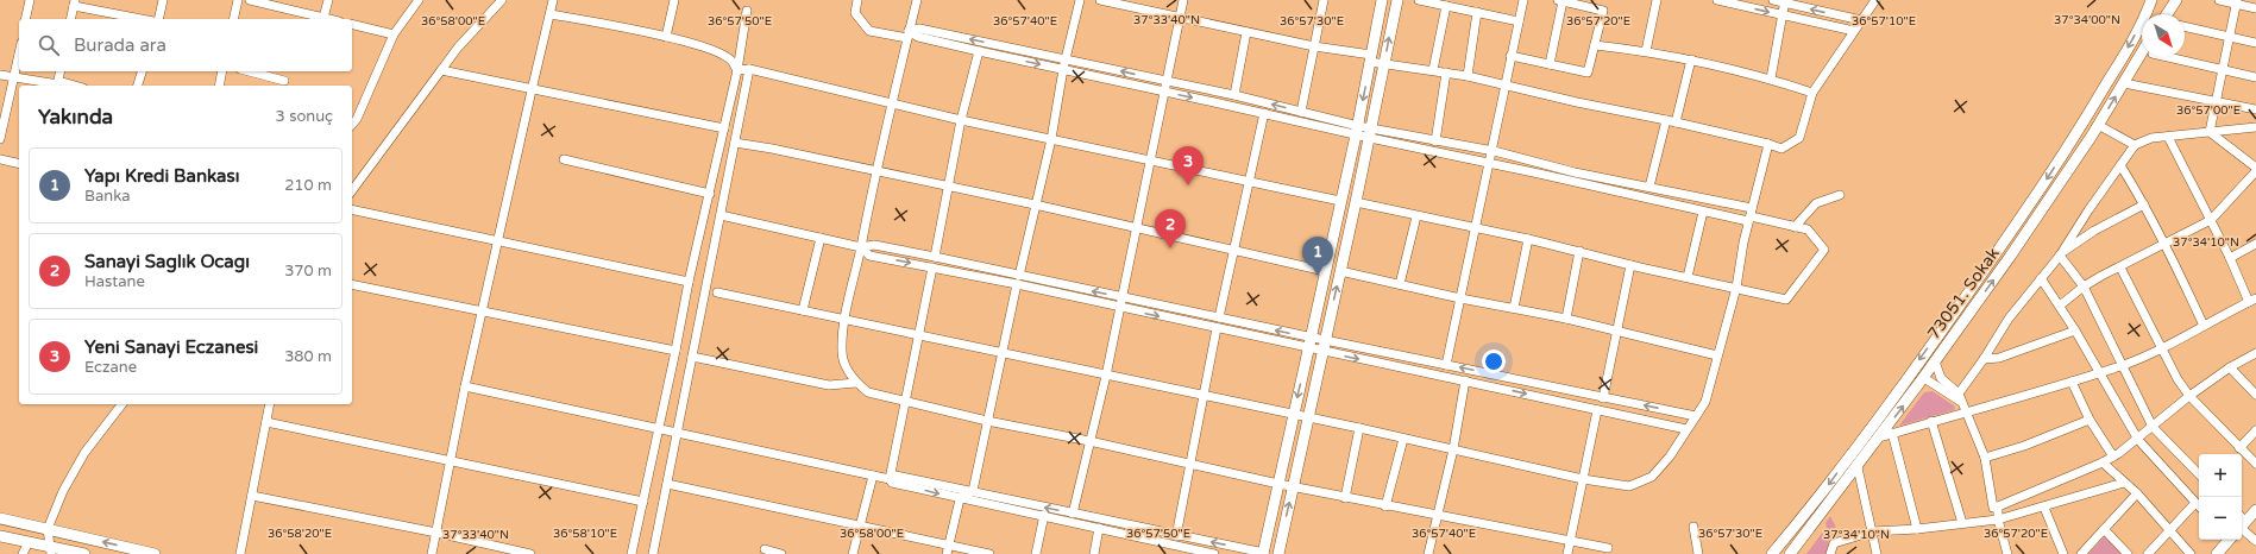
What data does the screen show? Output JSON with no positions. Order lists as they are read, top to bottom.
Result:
{
  "streets": {
    "main road": ["73051. Sokak"]
  },
  "north": "bottom right",
  "page": {
    "search": "Burada ara",
    "heading": ["Yakında", "3 sonuç"],
    "pins": ["3", "2", "1"],
    "list": [
      {
        "mark": "1",
        "name": "Yapı Kredi Bankası",
        "note": "Banka",
        "value": "210 m"
      },
      {
        "mark": "2",
        "name": "Sanayi Saglık Ocagı",
        "note": "Hastane",
        "value": "370 m"
      },
      {
        "mark": "3",
        "name": "Yeni Sanayi Eczanesi",
        "note": "Eczane",
        "value": "380 m"
      }
    ],
    "map_buttons": ["+", "−"]
  },
  "coordinates": [
    "37°33'40\"N",
    "37°34'00\"N",
    "36°58'00\"E",
    "36°57'50\"E",
    "36°57'40\"E",
    "36°57'30\"E",
    "36°57'20\"E",
    "36°57'10\"E",
    "36°57'00\"E",
    "37°34'10\"N",
    "36°58'20\"E",
    "36°58'10\"E"
  ]
}
